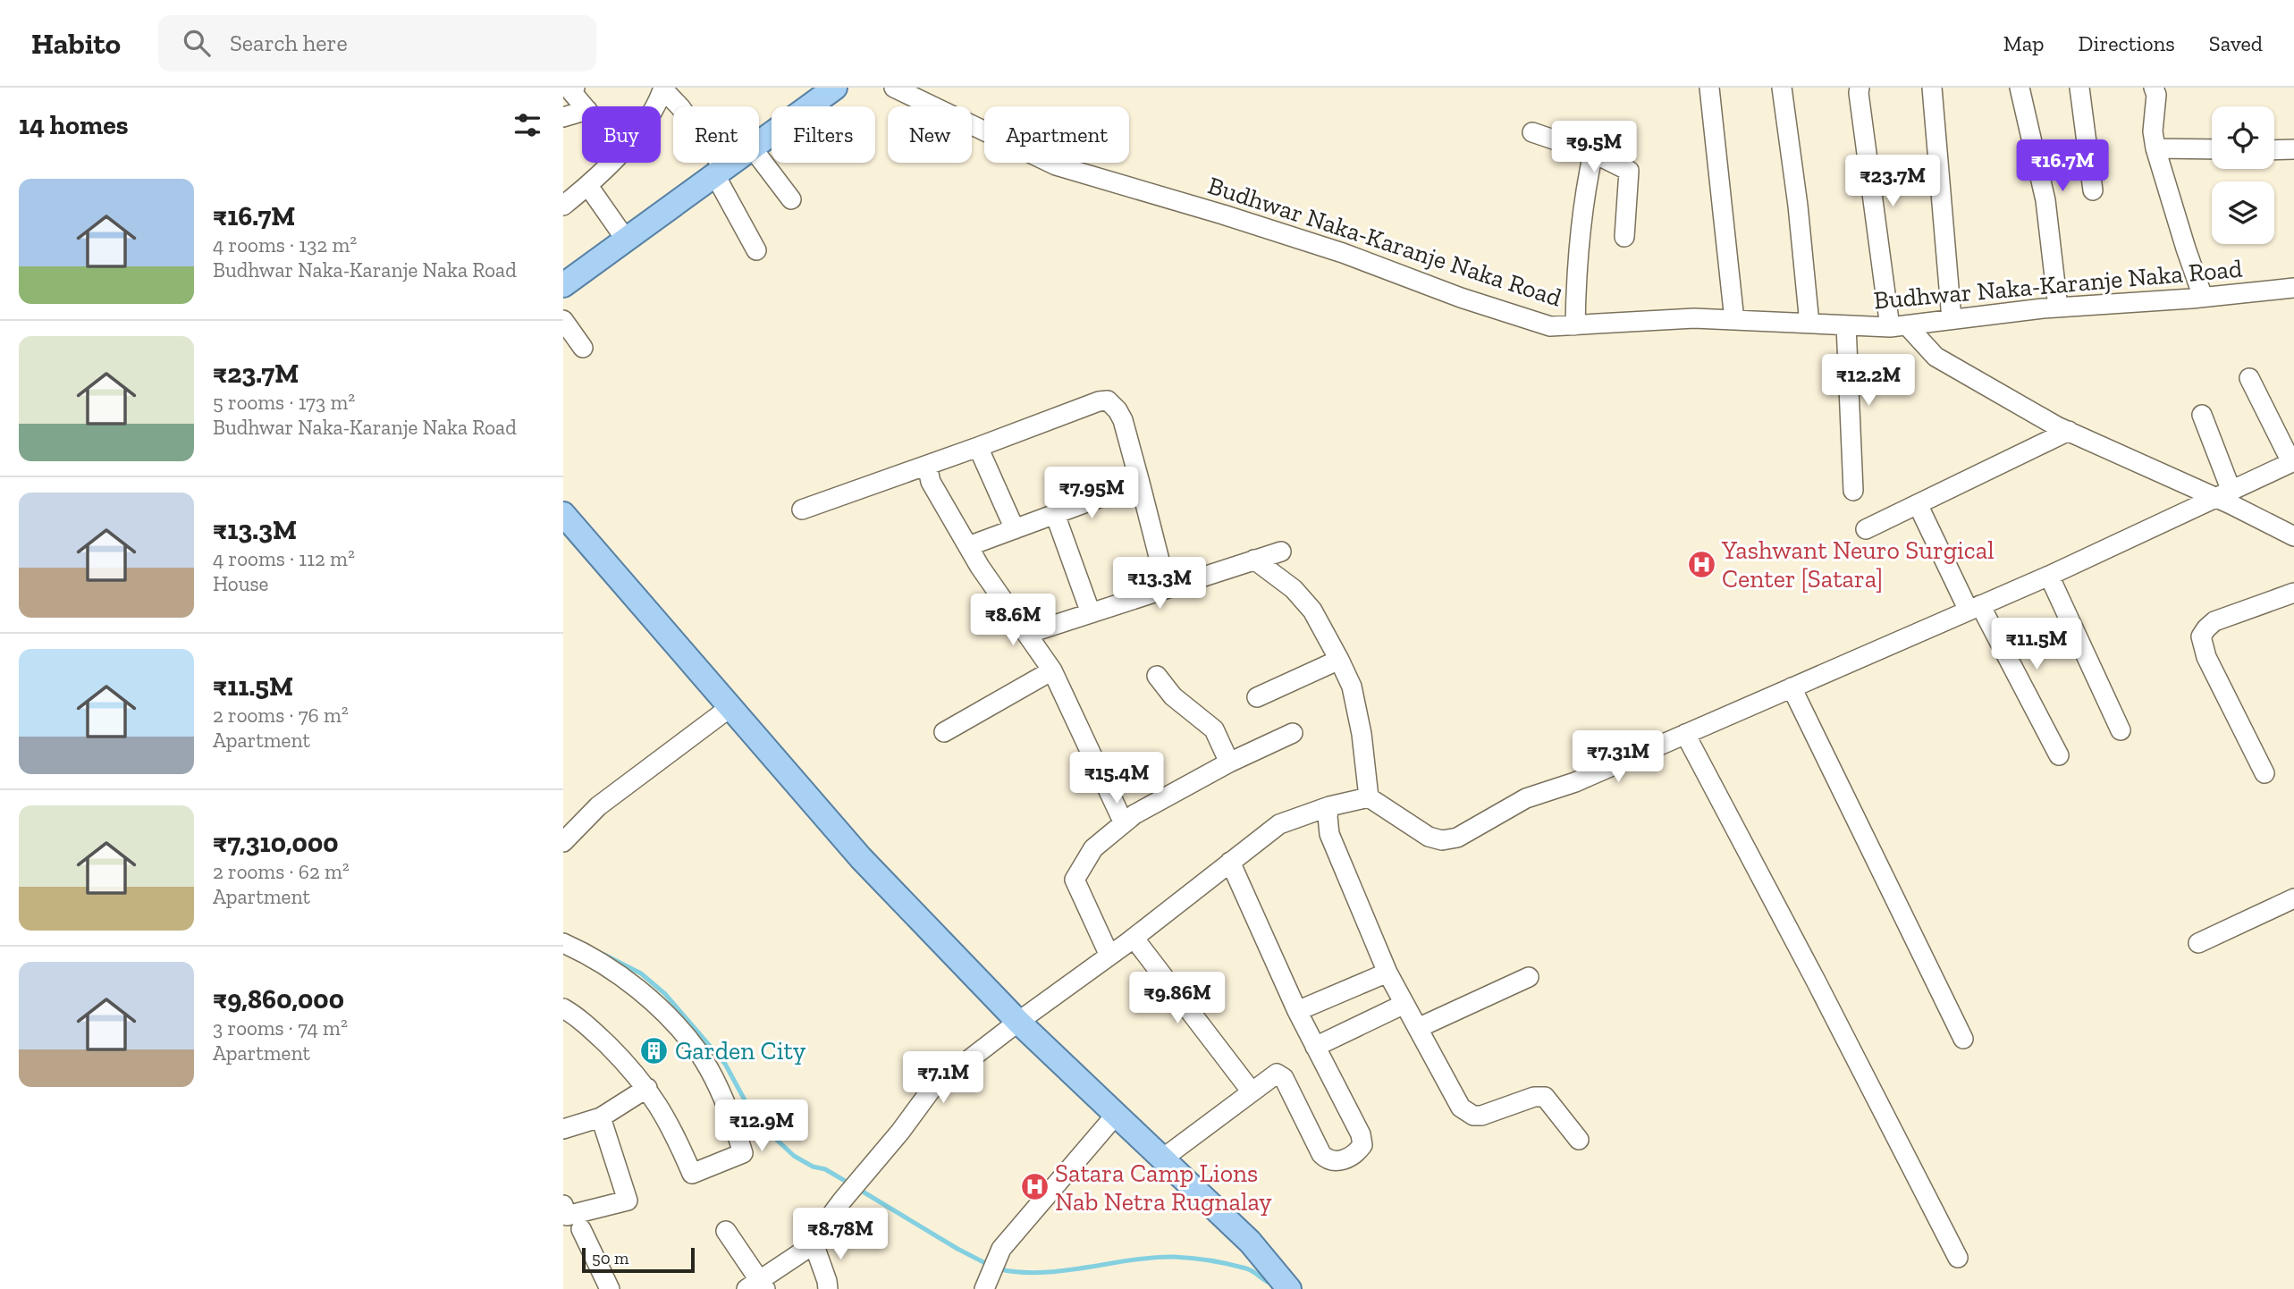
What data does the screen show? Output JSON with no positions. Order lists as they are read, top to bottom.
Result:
{
  "streets": {
    "street": ["Budhwar Naka-Karanje Naka Road"]
  },
  "places": {
    "hospital": ["Yashwant Neuro Surgical Center [Satara]", "Satara Camp Lions Nab Netra Rugnalay"],
    "building": ["Garden City"]
  },
  "scale_bar": "50 m",
  "page": {
    "header": "Habito",
    "search": "Search here",
    "nav": ["Map", "Directions", "Saved"],
    "heading": "14 homes",
    "chip": [
      "Buy",
      "Rent",
      "Filters",
      "New",
      "Apartment"
    ],
    "price": [
      "₹9.5M",
      "₹16.7M",
      "₹23.7M",
      "₹12.2M",
      "₹7.95M",
      "₹13.3M",
      "₹8.6M",
      "₹11.5M",
      "₹7.31M",
      "₹15.4M",
      "₹9.86M",
      "₹7.1M",
      "₹12.9M",
      "₹8.78M"
    ],
    "list": [
      {
        "name": "₹16.7M",
        "note": "4 rooms · 132 m² · Budhwar Naka-Karanje Naka Road"
      },
      {
        "name": "₹23.7M",
        "note": "5 rooms · 173 m² · Budhwar Naka-Karanje Naka Road"
      },
      {
        "name": "₹13.3M",
        "note": "4 rooms · 112 m² · House"
      },
      {
        "name": "₹11.5M",
        "note": "2 rooms · 76 m² · Apartment"
      },
      {
        "name": "₹7,310,000",
        "note": "2 rooms · 62 m² · Apartment"
      },
      {
        "name": "₹9,860,000",
        "note": "3 rooms · 74 m² · Apartment"
      }
    ],
    "scale": "50 m"
  }
}
